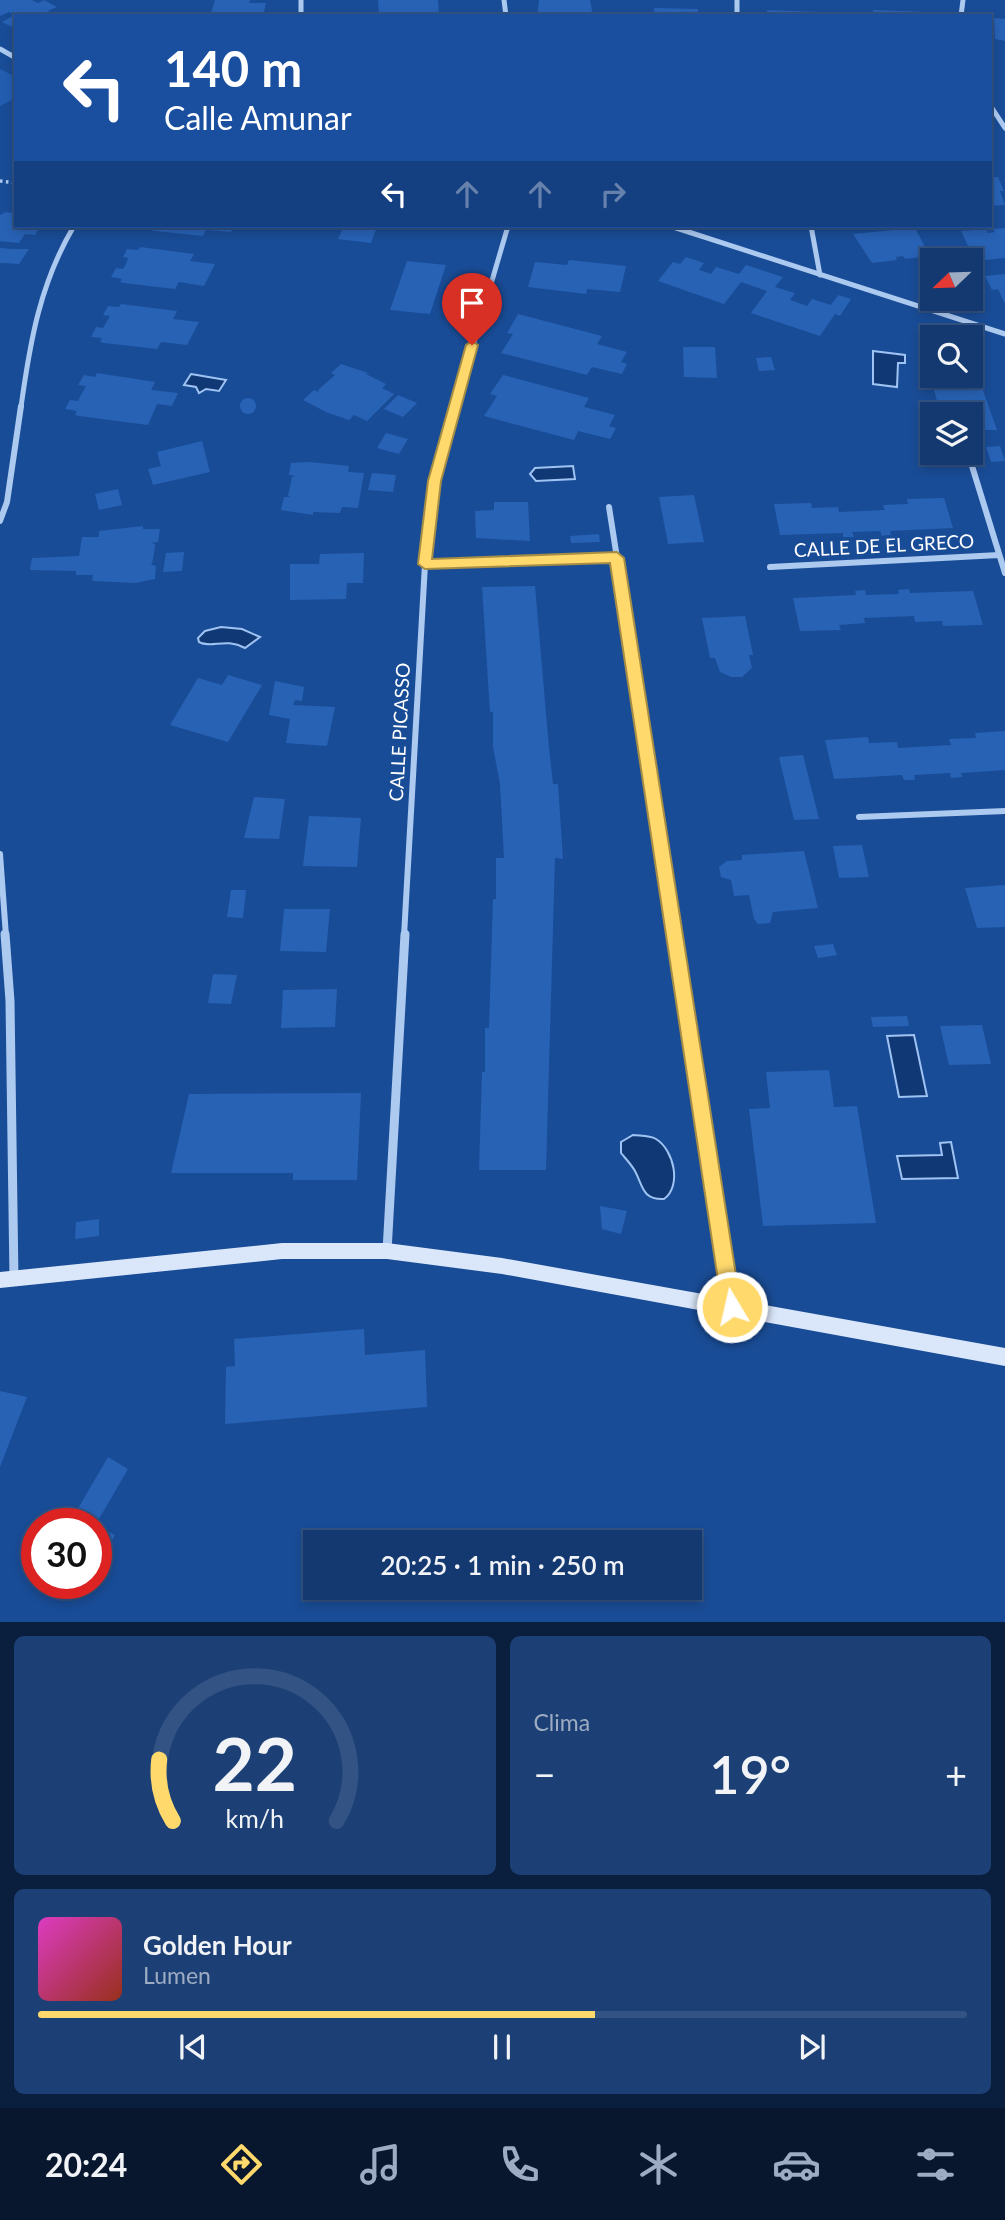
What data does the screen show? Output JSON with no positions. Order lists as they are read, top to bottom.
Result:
{
  "streets": {
    "street": ["CALLE DE EL GRECO", "CALLE PICASSO"]
  },
  "north": "bottom left",
  "page": {
    "turn": ["140 m", "Calle Amunar"],
    "limit": "30",
    "trip": "20:25 · 1 min · 250 m",
    "tile": "Clima",
    "heat": ["−", "19°", "+"],
    "song": ["Golden Hour", "Lumen"],
    "tabs": "20:24",
    "gauge": ["22", "km/h"]
  }
}
